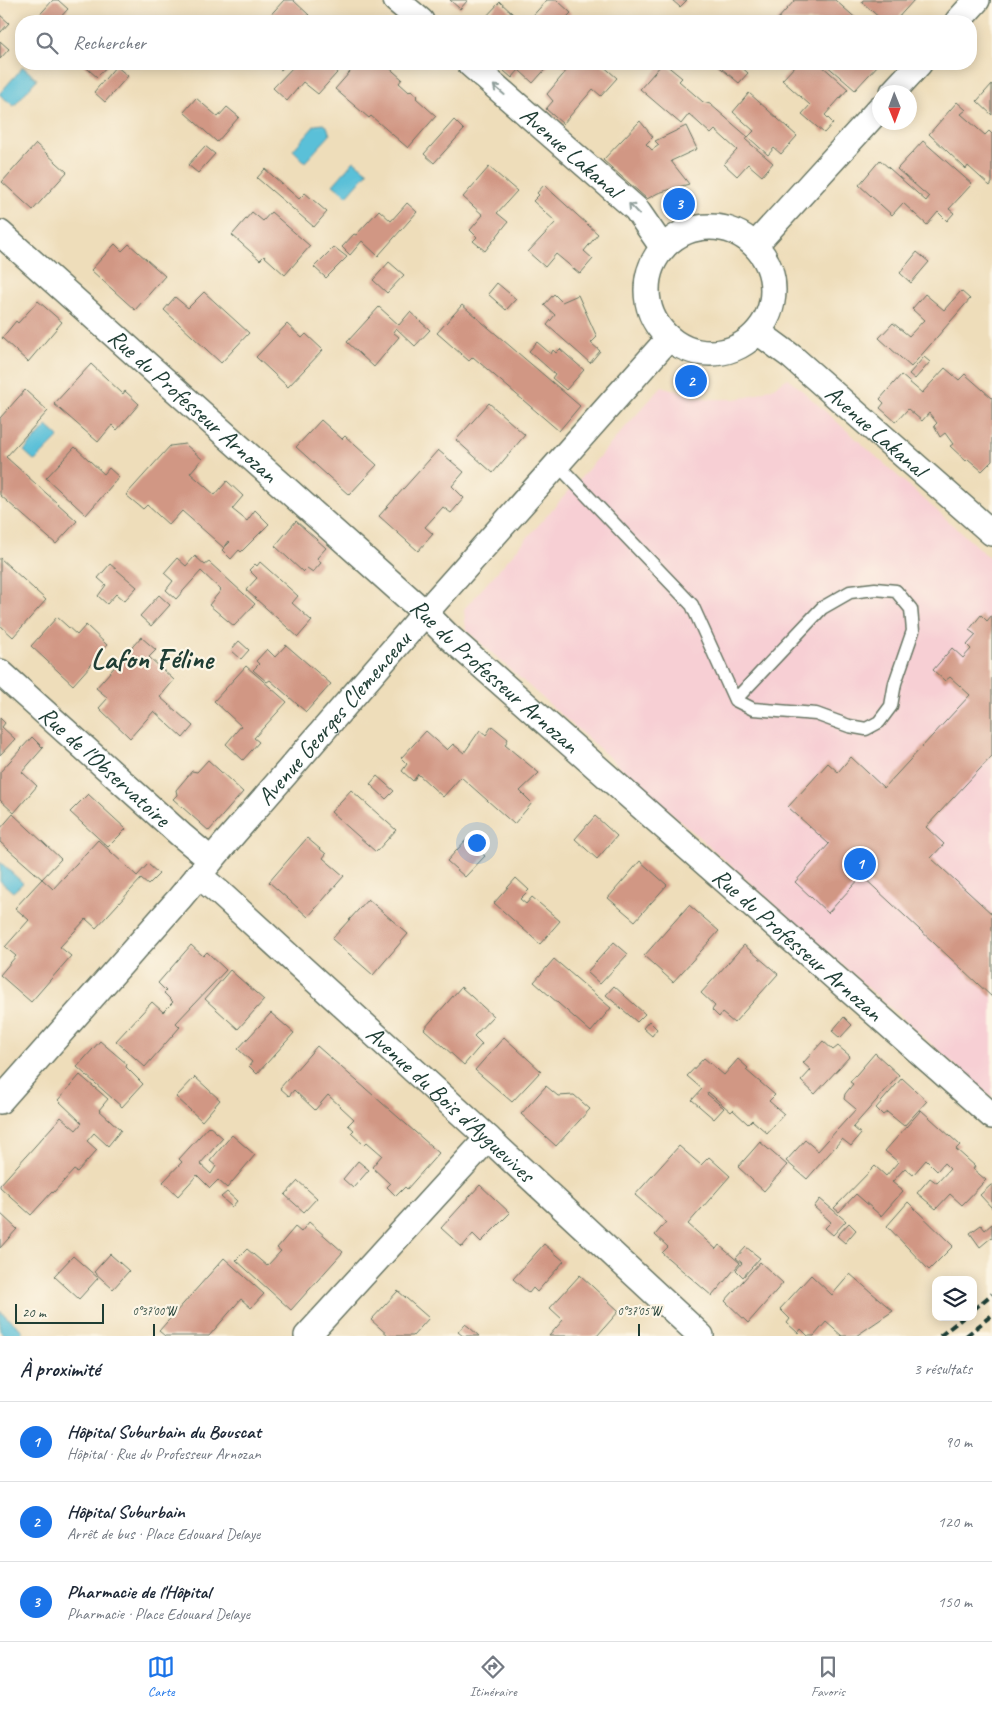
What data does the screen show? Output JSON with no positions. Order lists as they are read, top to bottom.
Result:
{
  "streets": {
    "street": [
      "Avenue Lakanal",
      "Rue du Professeur Arnozan",
      "Avenue Georges Clemenceau",
      "Rue de l'Observatoire",
      "Avenue du Bois d'Ayguevives"
    ]
  },
  "crossings": [
    ["Avenue Lakanal", "Avenue Georges Clemenceau"],
    ["Rue du Professeur Arnozan", "Avenue Georges Clemenceau"],
    ["Avenue Georges Clemenceau", "Rue de l'Observatoire"],
    ["Avenue Georges Clemenceau", "Avenue du Bois d'Ayguevives"],
    ["Rue de l'Observatoire", "Avenue du Bois d'Ayguevives"]
  ],
  "one_way": ["Avenue Lakanal"],
  "districts": ["Lafon Féline"],
  "scale_bar": "20 m",
  "north": "bottom",
  "page": {
    "search": "Rechercher",
    "pins": ["3", "2", "1"],
    "scale": "20 m",
    "heading": ["À proximité", "3 résultats"],
    "list": [
      {
        "mark": "1",
        "name": "Hôpital Suburbain du Bouscat",
        "note": "Hôpital · Rue du Professeur Arnozan",
        "value": "90 m"
      },
      {
        "mark": "2",
        "name": "Hôpital Suburbain",
        "note": "Arrêt de bus · Place Edouard Delaye",
        "value": "120 m"
      },
      {
        "mark": "3",
        "name": "Pharmacie de l'Hôpital",
        "note": "Pharmacie · Place Edouard Delaye",
        "value": "150 m"
      }
    ],
    "nav": ["Carte", "Itinéraire", "Favoris"]
  },
  "coordinates": ["0°37'00\"W", "0°37'05\"W"]
}
